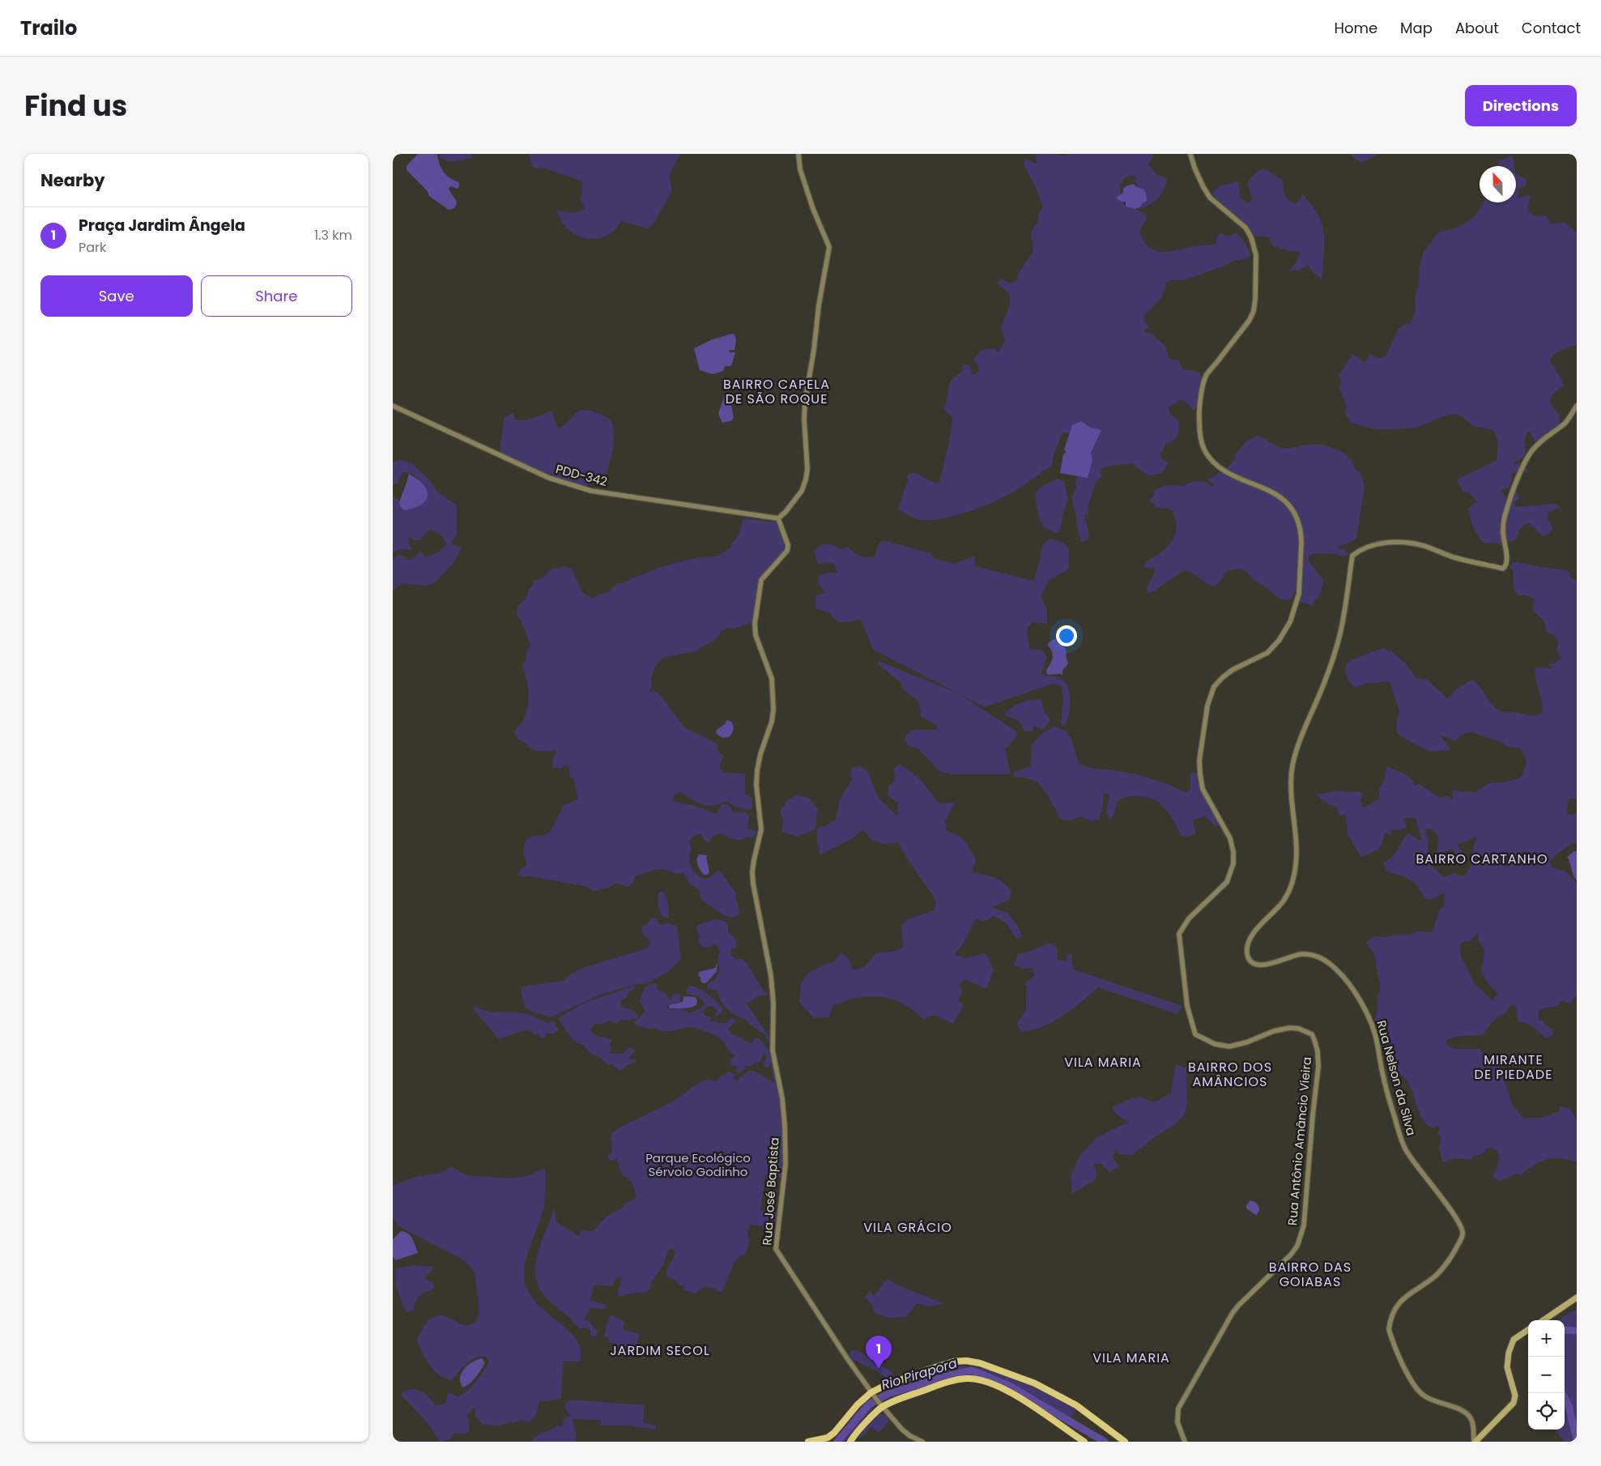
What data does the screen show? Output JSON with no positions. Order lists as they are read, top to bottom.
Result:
{
  "streets": {
    "street": [
      "PDD-342",
      "Rua Nelson da Silva",
      "Rua Antônio Amâncio Vieira",
      "Rua José Baptista"
    ]
  },
  "crossings": [
    ["PDD-342", "Rua José Baptista"]
  ],
  "districts": [
    "BAIRRO CAPELA DE SÃO ROQUE",
    "BAIRRO CARTANHO",
    "MIRANTE DE PIEDADE",
    "VILA MARIA",
    "BAIRRO DOS AMÂNCIOS",
    "VILA GRÁCIO",
    "BAIRRO DAS GOIABAS",
    "JARDIM SECOL",
    "VILA MARIA"
  ],
  "water": ["Rio Pirapora"],
  "parks": ["Parque Ecológico Sérvolo Godinho"],
  "north": "top",
  "page": {
    "header": "Trailo",
    "nav": [
      "Home",
      "Map",
      "About",
      "Contact"
    ],
    "title": "Find us",
    "buttons": [
      "Directions",
      ["Save", "Share"]
    ],
    "heading": "Nearby",
    "list": [
      {
        "mark": "1",
        "name": "Praça Jardim Ângela",
        "note": "Park",
        "value": "1.3 km"
      }
    ],
    "map_buttons": ["+", "−"],
    "pins": "1"
  }
}
